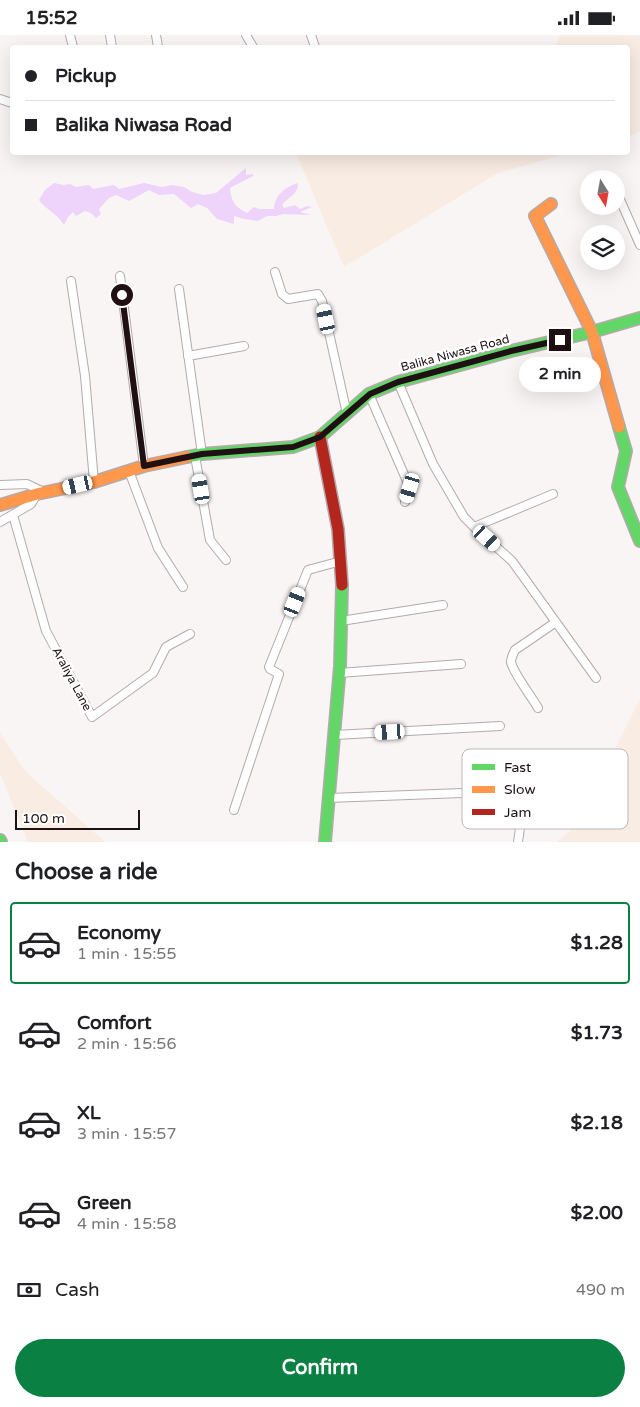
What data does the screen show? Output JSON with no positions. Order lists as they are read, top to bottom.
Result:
{
  "streets": {
    "street": ["Balika Niwasa Road", "Araliya Lane"]
  },
  "legend": ["Fast", "Slow", "Jam"],
  "scale_bar": "100 m",
  "north": "bottom",
  "page": {
    "status": "15:52",
    "banner": ["Pickup", "Balika Niwasa Road"],
    "bubble": "2 min",
    "scale": "100 m",
    "heading": "Choose a ride",
    "list": [
      {
        "name": "Economy",
        "note": "1 min · 15:55",
        "value": "$1.28"
      },
      {
        "name": "Comfort",
        "note": "2 min · 15:56",
        "value": "$1.73"
      },
      {
        "name": "XL",
        "note": "3 min · 15:57",
        "value": "$2.18"
      },
      {
        "name": "Green",
        "note": "4 min · 15:58",
        "value": "$2.00"
      }
    ],
    "pay": ["Cash", "490 m"],
    "buttons": "Confirm"
  }
}
